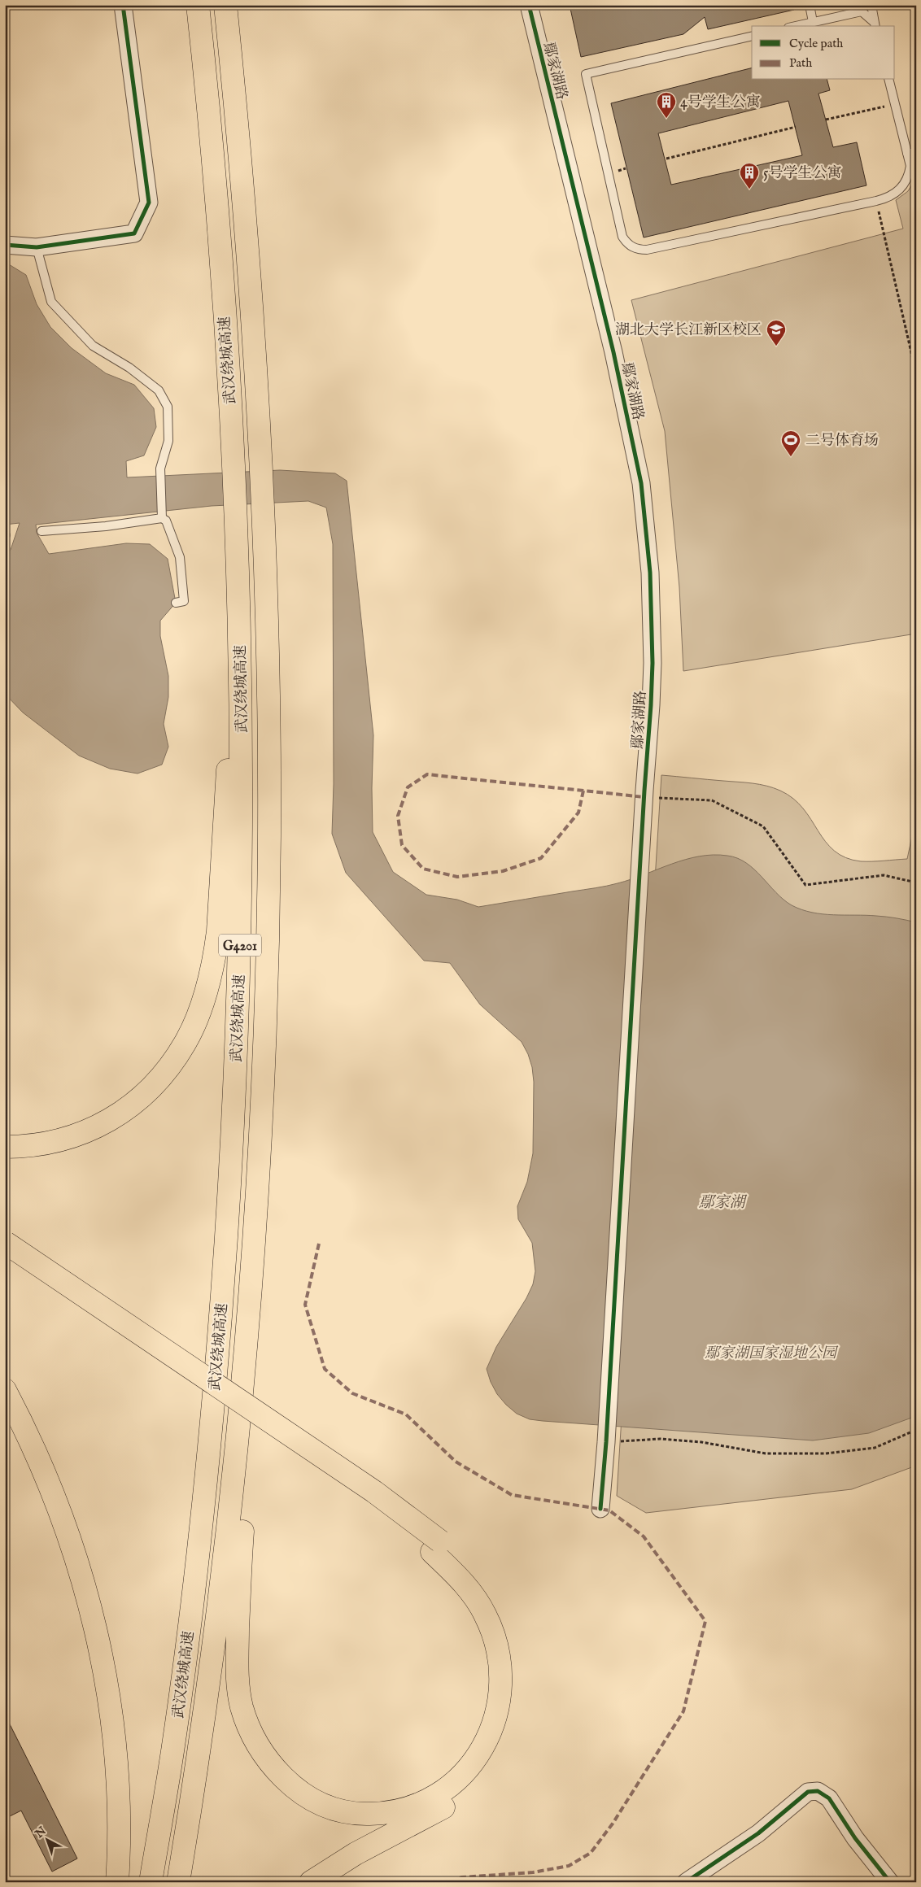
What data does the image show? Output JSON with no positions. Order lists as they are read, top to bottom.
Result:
{
  "streets": {
    "highway": ["武汉绕城高速", "G4201"],
    "street": ["鄢家湖路"]
  },
  "water": ["鄢家湖"],
  "parks": ["鄢家湖国家湿地公园"],
  "places": {
    "building": ["4号学生公寓", "5号学生公寓"],
    "school or university": ["湖北大学长江新区校区"],
    "sports": ["二号体育场"]
  },
  "legend": ["Cycle path", "Path"],
  "north": "top left"
}
